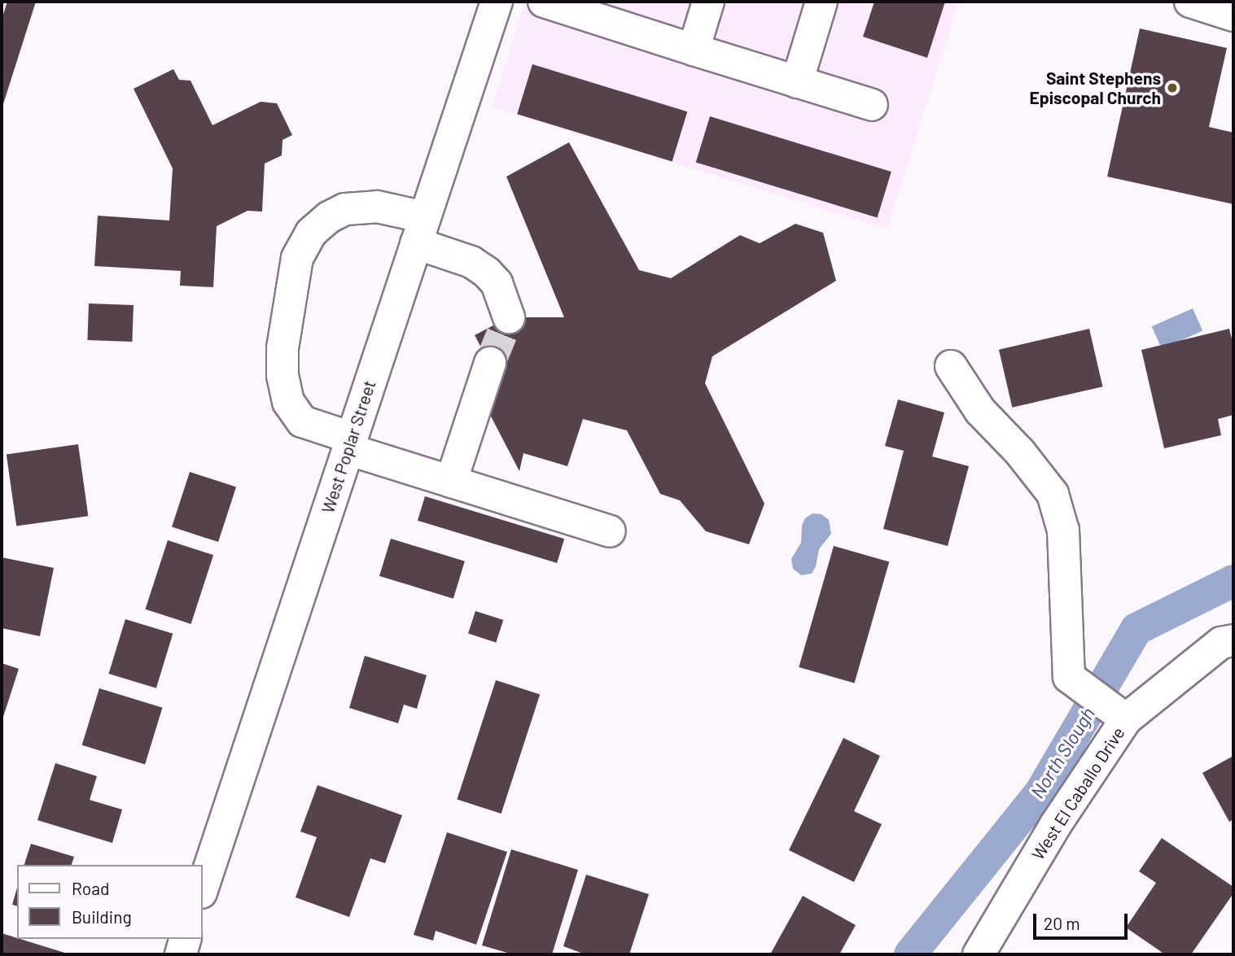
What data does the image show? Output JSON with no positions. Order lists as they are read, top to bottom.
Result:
{
  "streets": {
    "street": ["West Poplar Street", "West El Caballo Drive"]
  },
  "water": ["North Slough"],
  "places": ["Saint Stephens Episcopal Church"],
  "legend": ["Road", "Building"],
  "scale_bar": "20 m"
}
